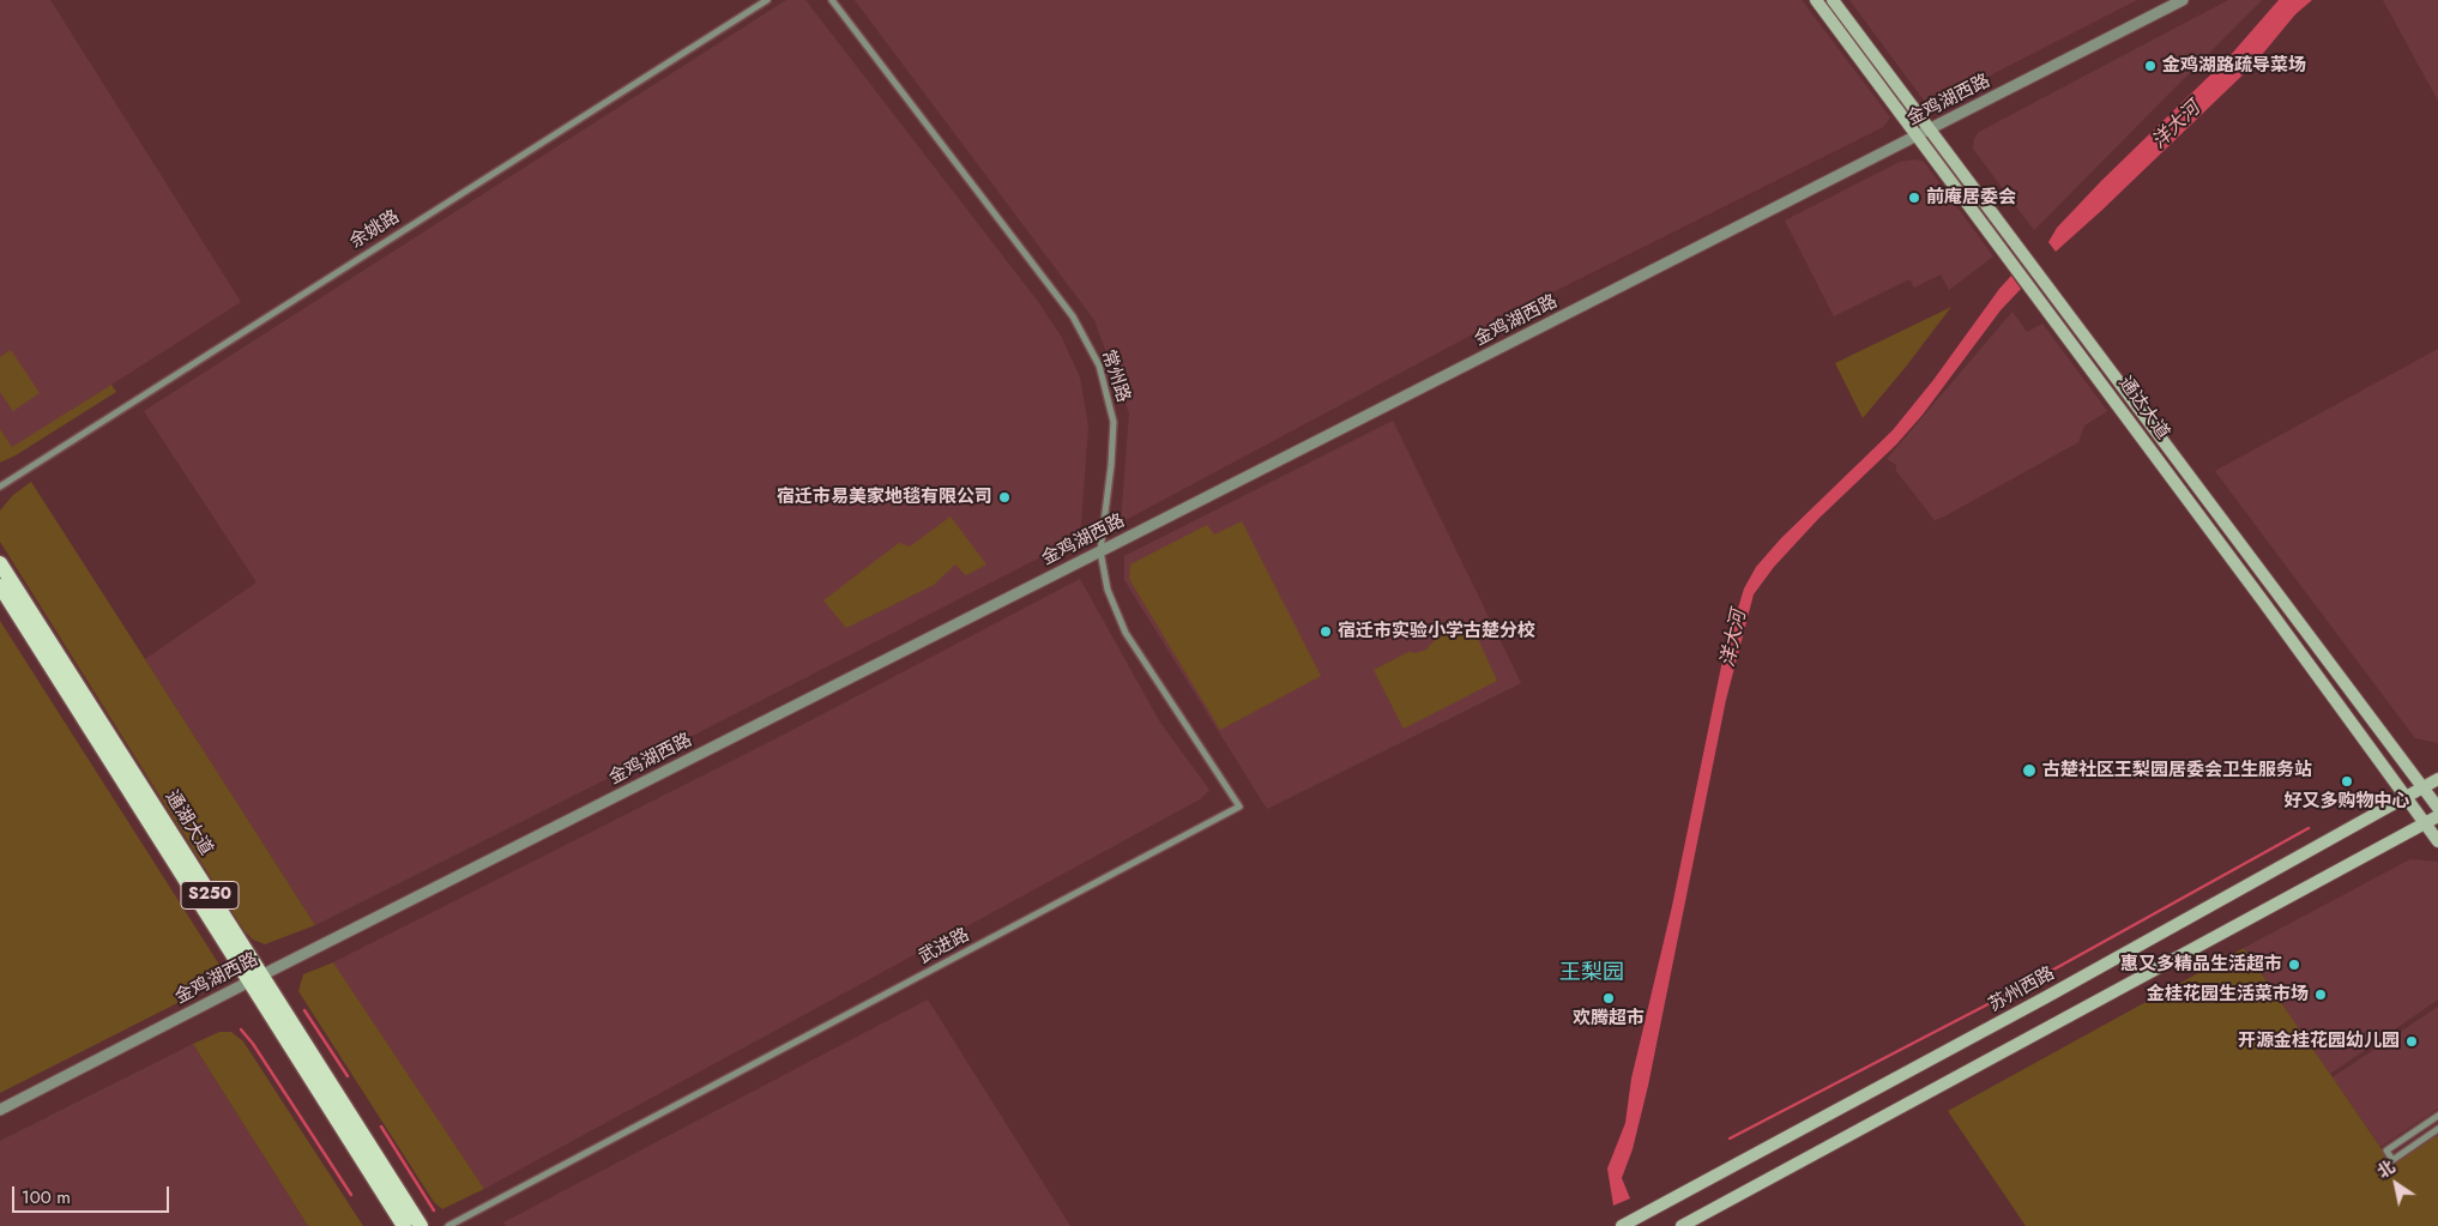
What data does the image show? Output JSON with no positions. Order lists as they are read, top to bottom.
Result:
{
  "streets": {
    "main road": [
      "通达大道",
      "通湖大道",
      "S250",
      "苏州西路"
    ],
    "street": [
      "金鸡湖西路",
      "余姚路",
      "常州路",
      "武进路"
    ]
  },
  "crossings": [
    ["金鸡湖西路", "常州路"],
    ["金鸡湖西路", "通达大道"],
    ["金鸡湖西路", "通湖大道"],
    ["常州路", "武进路"],
    ["通达大道", "苏州西路"]
  ],
  "districts": ["王梨园"],
  "water": ["洋大河"],
  "places": [
    "金鸡湖路疏导菜场",
    "前庵居委会",
    "宿迁市易美家地毯有限公司",
    "宿迁市实验小学古楚分校",
    "古楚社区王梨园居委会卫生服务站",
    "好又多购物中心",
    "惠又多精品生活超市",
    "金桂花园生活菜市场",
    "欢腾超市",
    "开源金桂花园幼儿园"
  ],
  "scale_bar": "100 m",
  "north": "top left"
}
